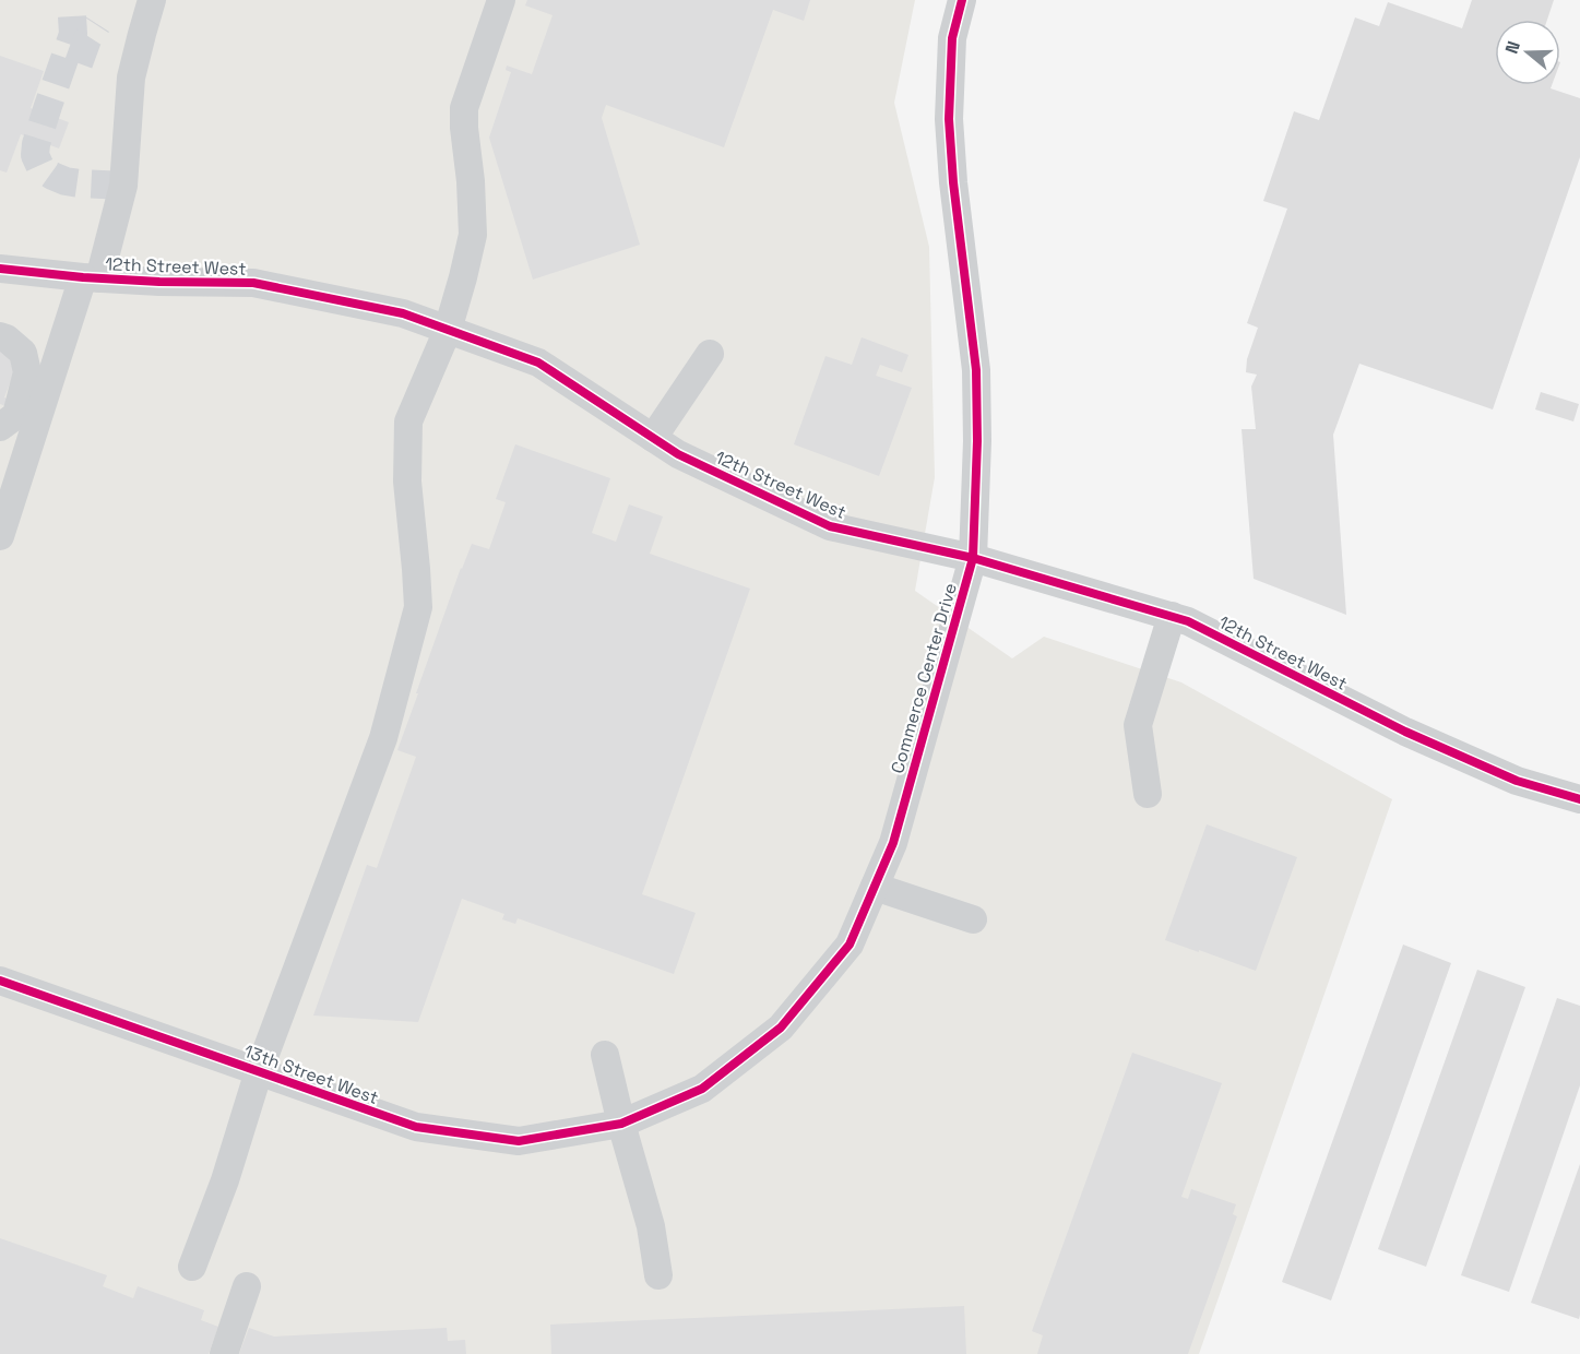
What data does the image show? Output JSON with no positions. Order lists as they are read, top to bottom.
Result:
{
  "streets": {
    "street": ["12th Street West", "Commerce Center Drive", "13th Street West"]
  },
  "crossings": [
    ["12th Street West", "Commerce Center Drive"],
    ["Commerce Center Drive", "13th Street West"]
  ],
  "north": "left"
}
